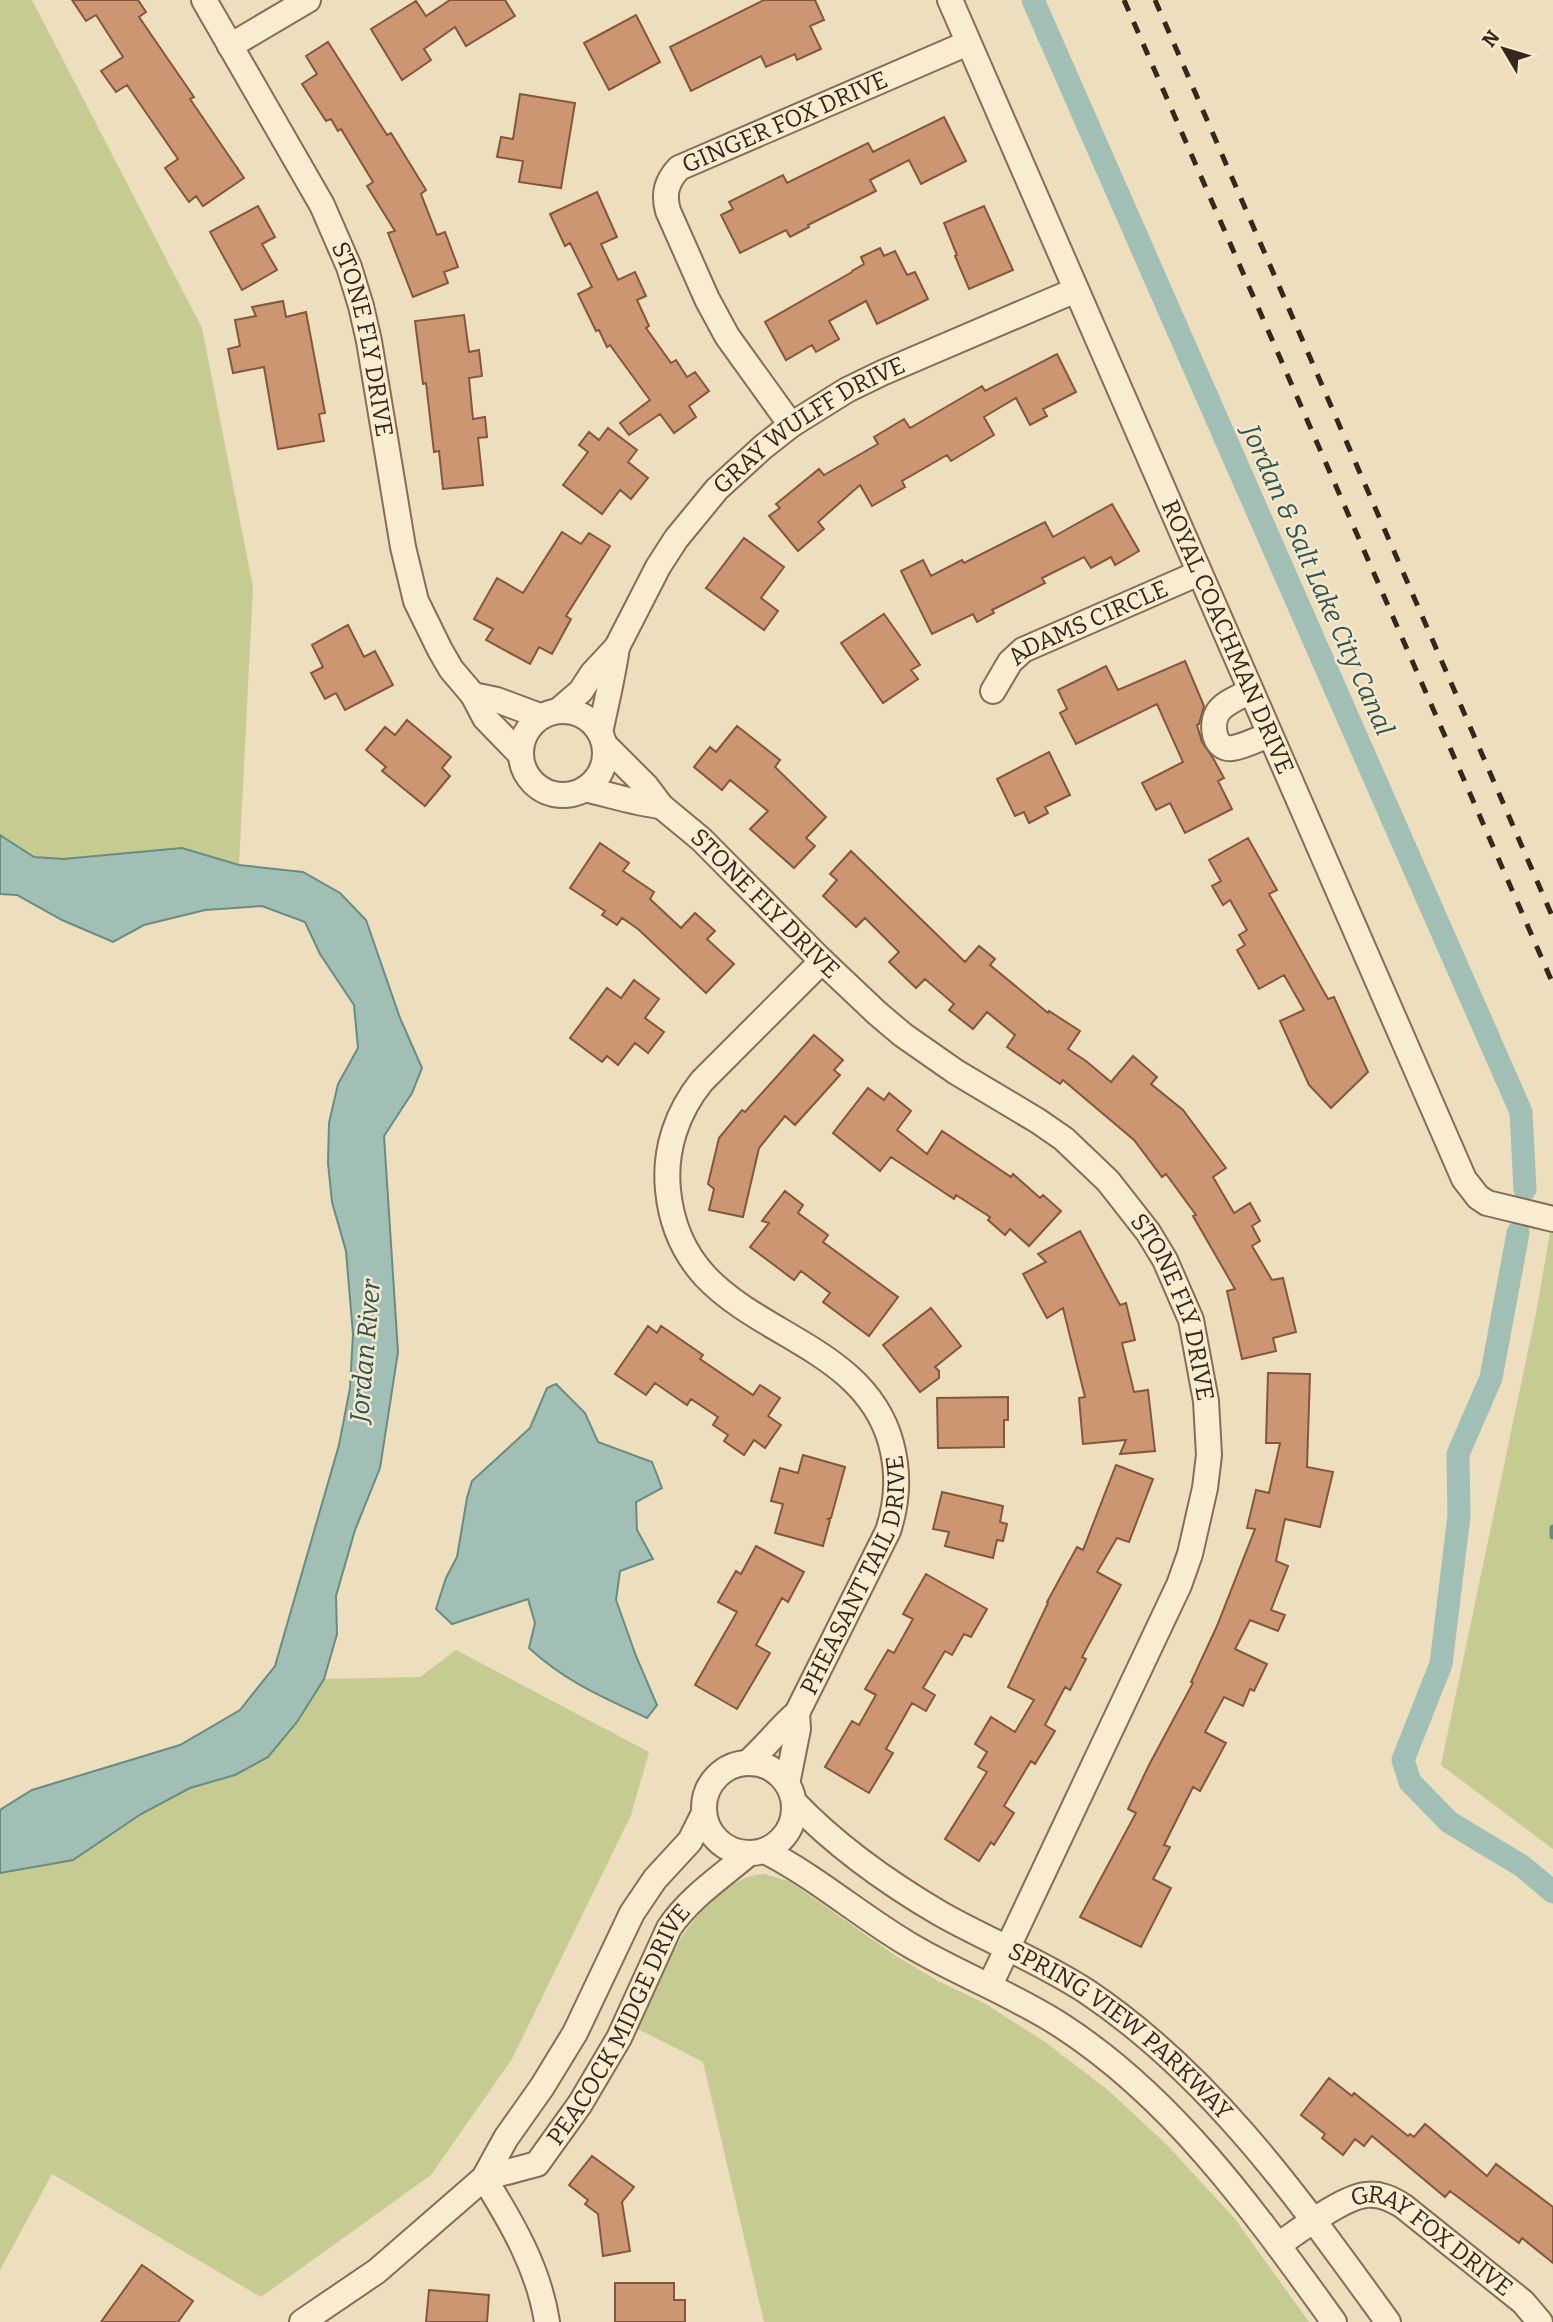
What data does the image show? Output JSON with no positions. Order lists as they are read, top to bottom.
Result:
{
  "streets": {
    "street": [
      "GINGER FOX DRIVE",
      "STONE FLY DRIVE",
      "GRAY WULFF DRIVE",
      "ADAMS CIRCLE",
      "ROYAL COACHMAN DRIVE",
      "PHEASANT TAIL DRIVE",
      "PEACOCK MIDGE DRIVE",
      "SPRING VIEW PARKWAY",
      "GRAY FOX DRIVE"
    ]
  },
  "crossings": [
    ["GINGER FOX DRIVE", "GRAY WULFF DRIVE"],
    ["GINGER FOX DRIVE", "ROYAL COACHMAN DRIVE"],
    ["STONE FLY DRIVE", "GRAY WULFF DRIVE"],
    ["STONE FLY DRIVE", "PHEASANT TAIL DRIVE"],
    ["STONE FLY DRIVE", "SPRING VIEW PARKWAY"],
    ["GRAY WULFF DRIVE", "ROYAL COACHMAN DRIVE"],
    ["ADAMS CIRCLE", "ROYAL COACHMAN DRIVE"],
    ["PHEASANT TAIL DRIVE", "PEACOCK MIDGE DRIVE"],
    ["PHEASANT TAIL DRIVE", "SPRING VIEW PARKWAY"],
    ["PEACOCK MIDGE DRIVE", "SPRING VIEW PARKWAY"],
    ["SPRING VIEW PARKWAY", "GRAY FOX DRIVE"]
  ],
  "water": ["Jordan & Salt Lake City Canal", "Jordan River"],
  "north": "top left"
}
